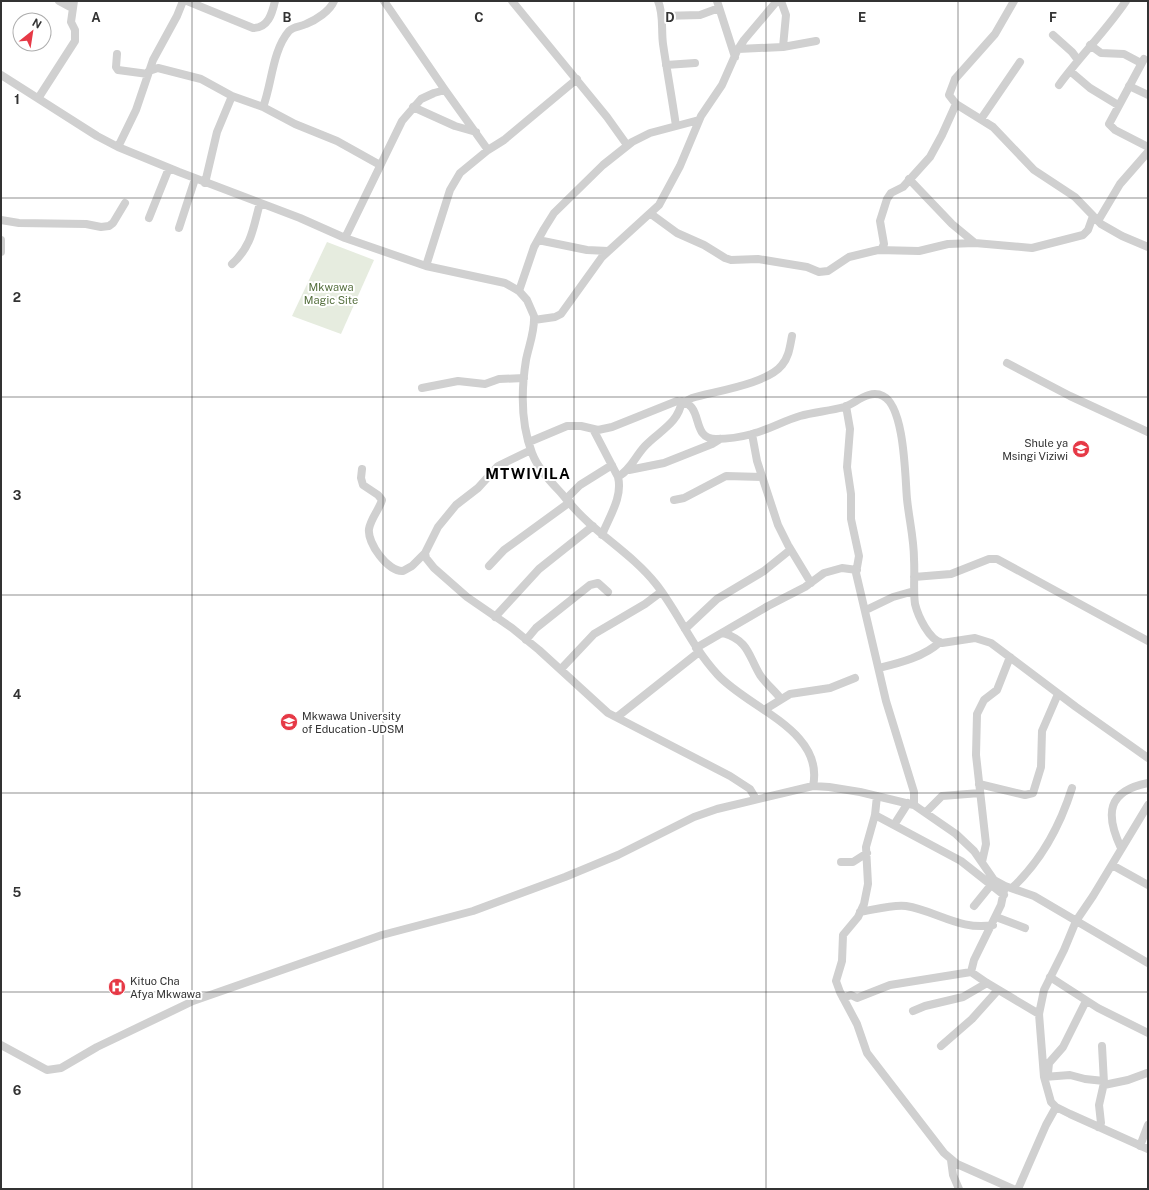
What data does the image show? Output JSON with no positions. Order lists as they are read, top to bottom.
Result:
{
  "districts": ["MTWIVILA"],
  "parks": ["Mkwawa Magic Site"],
  "places": {
    "school or university": ["Shule ya Msingi Viziwi", "Mkwawa University of Education -UDSM"],
    "hospital": ["Kituo Cha Afya Mkwawa"]
  },
  "north": "top right",
  "grid": {
    "columns": [
      "A",
      "B",
      "C",
      "D",
      "E",
      "F"
    ],
    "rows": [
      "1",
      "2",
      "3",
      "4",
      "5",
      "6"
    ]
  }
}
